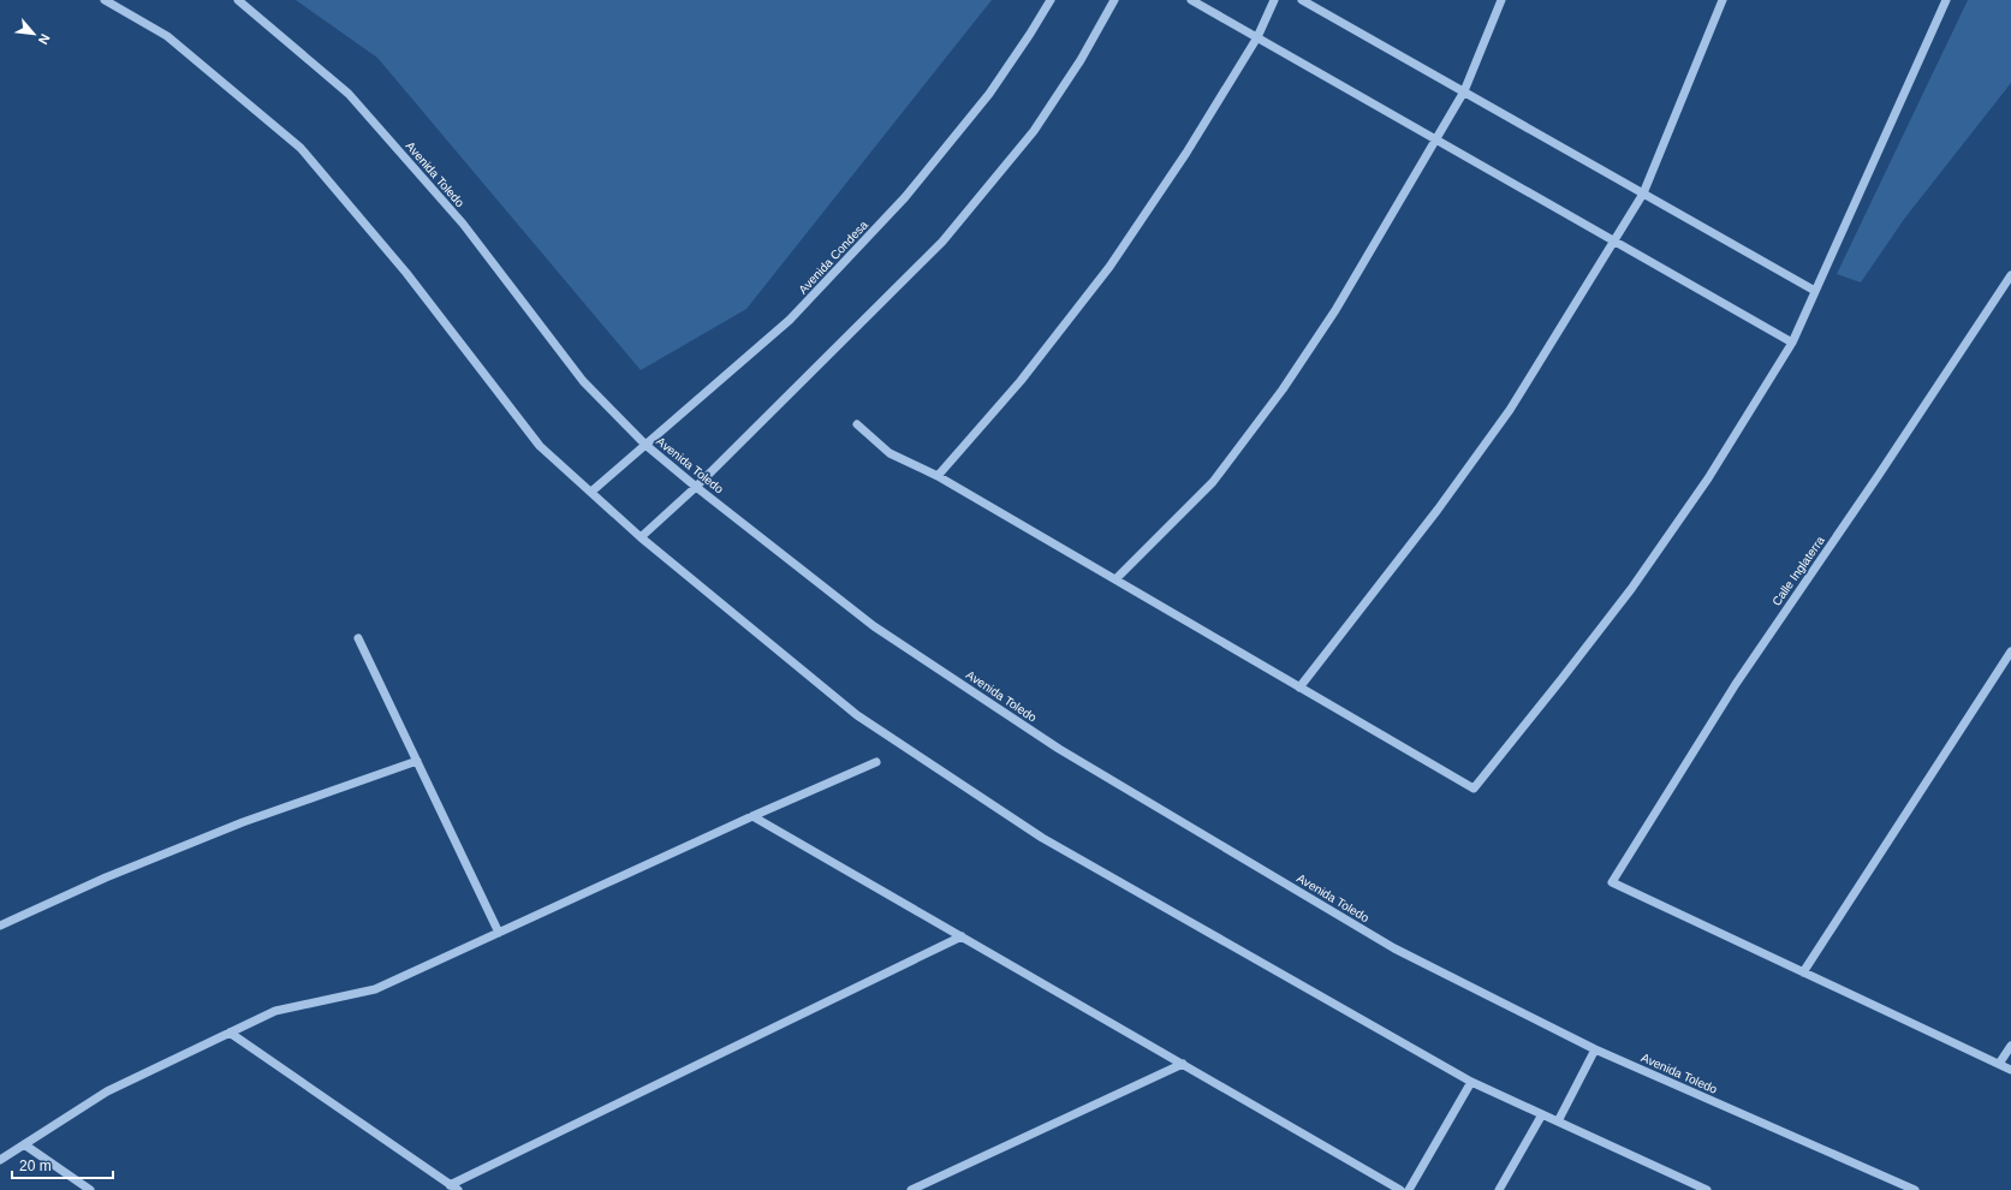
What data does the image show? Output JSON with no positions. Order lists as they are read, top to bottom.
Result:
{
  "streets": {
    "street": ["Avenida Toledo", "Avenida Condesa", "Calle Inglaterra"]
  },
  "crossings": [
    ["Avenida Toledo", "Avenida Condesa"]
  ],
  "scale_bar": "20 m",
  "north": "bottom right"
}
